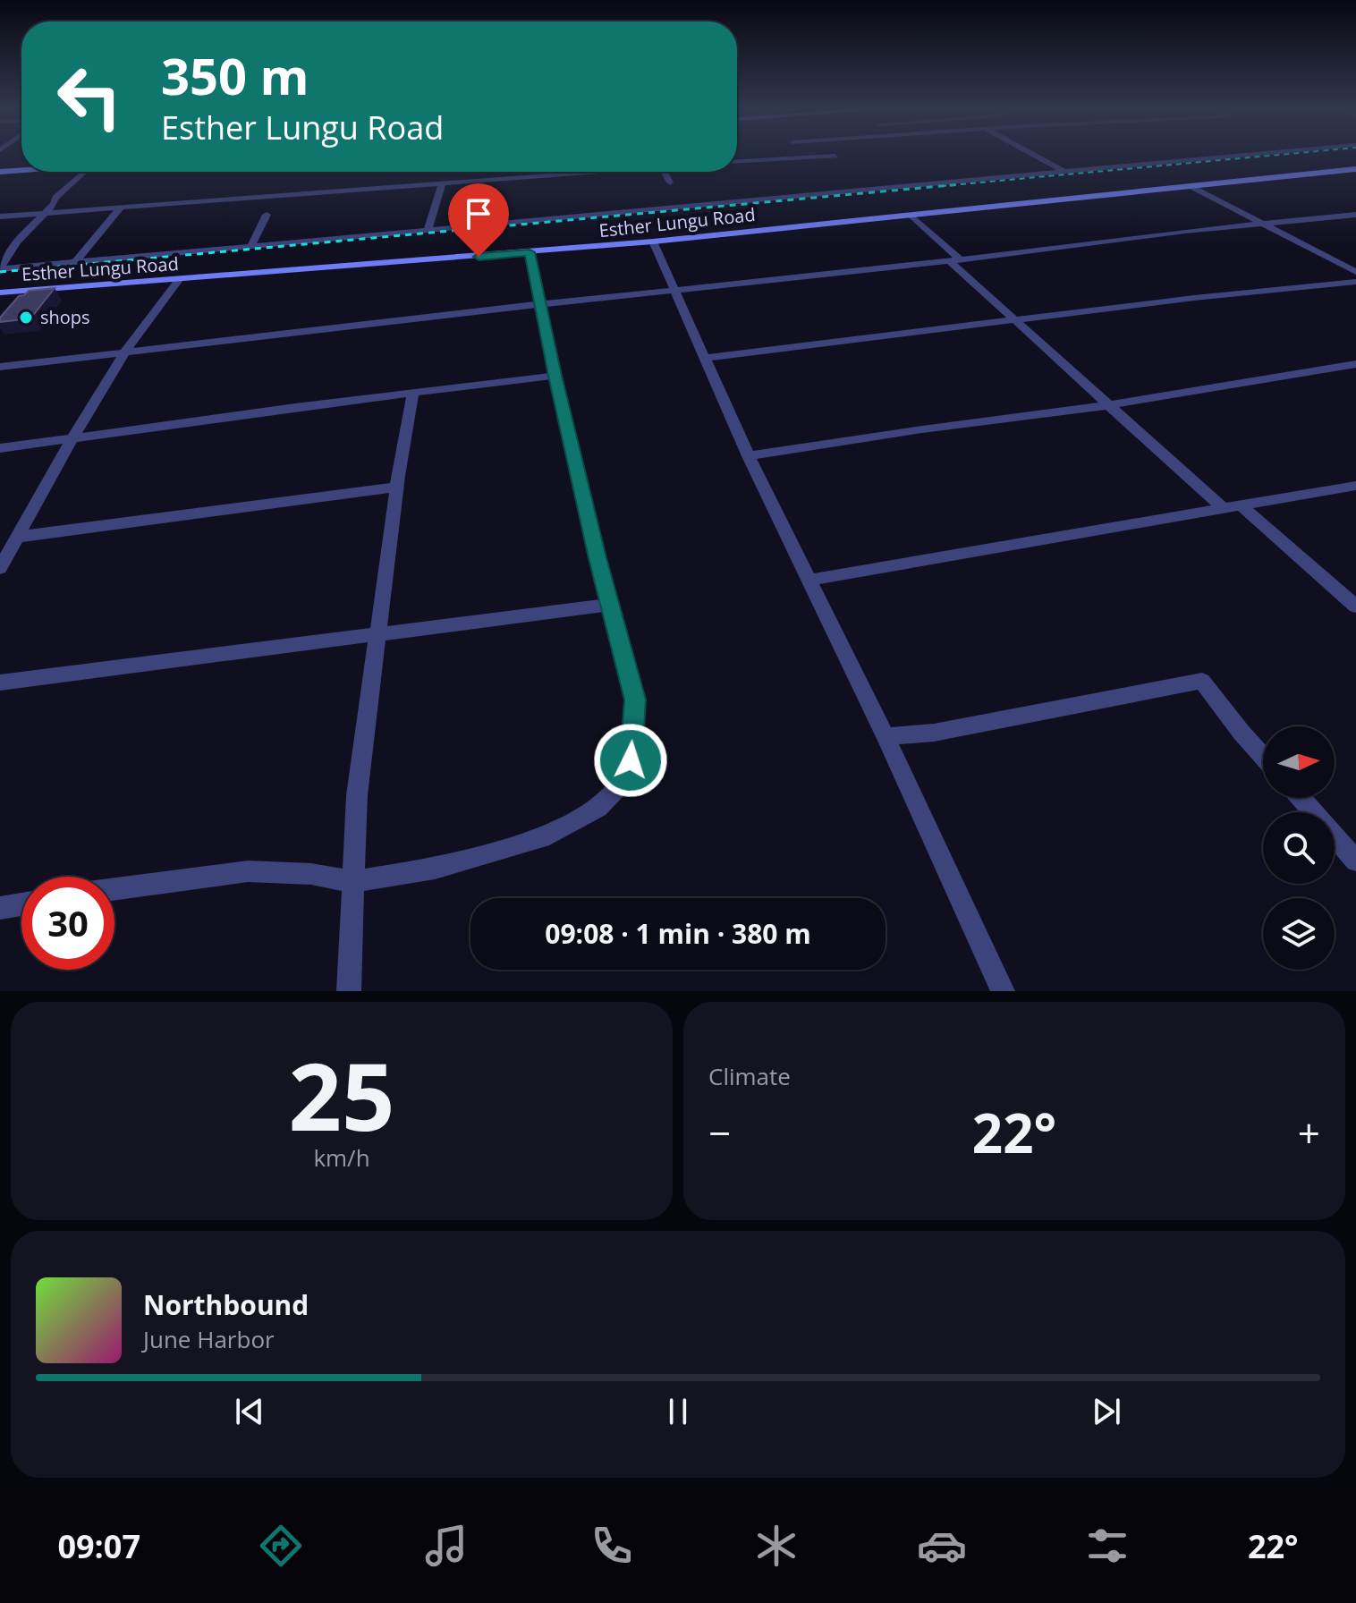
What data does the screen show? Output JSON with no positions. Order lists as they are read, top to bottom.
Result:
{
  "streets": {
    "street": ["Esther Lungu Road"]
  },
  "places": ["shops"],
  "north": "right",
  "page": {
    "turn": ["350 m", "Esther Lungu Road"],
    "limit": "30",
    "trip": "09:08 · 1 min · 380 m",
    "tile": [
      ["25", "km/h"],
      "Climate"
    ],
    "heat": ["−", "22°", "+"],
    "song": ["Northbound", "June Harbor"],
    "tabs": ["09:07", "22°"]
  }
}
